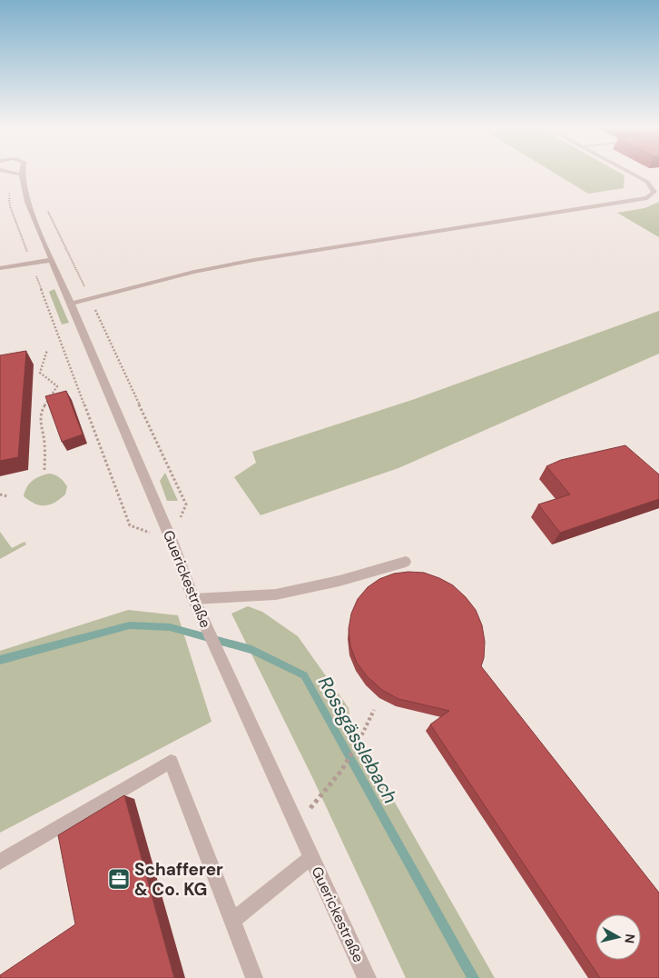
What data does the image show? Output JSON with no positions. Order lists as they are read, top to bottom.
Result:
{
  "streets": {
    "street": ["Guerickestraße"]
  },
  "water": ["Rossgässlebach"],
  "places": {
    "office": ["Schafferer & Co. KG"]
  },
  "north": "right"
}
